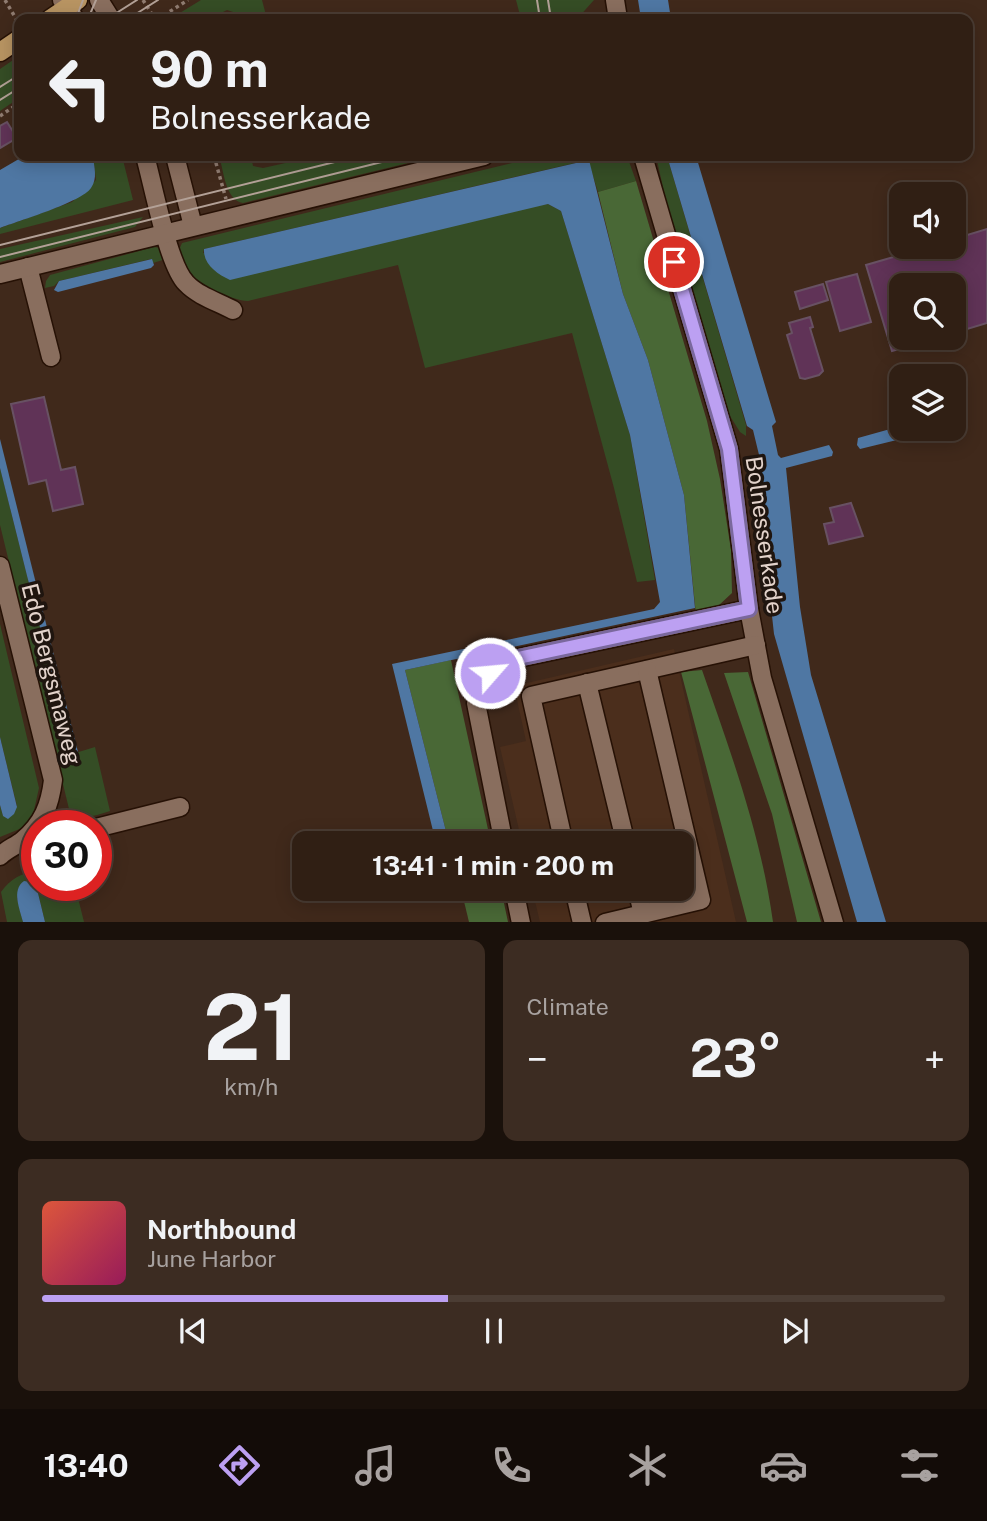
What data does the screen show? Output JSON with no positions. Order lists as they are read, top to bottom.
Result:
{
  "streets": {
    "street": ["Bolnesserkade", "Edo Bergsmaweg"]
  },
  "page": {
    "turn": ["90 m", "Bolnesserkade"],
    "limit": "30",
    "trip": "13:41 · 1 min · 200 m",
    "tile": [
      ["21", "km/h"],
      "Climate"
    ],
    "heat": ["−", "23°", "+"],
    "song": ["Northbound", "June Harbor"],
    "tabs": "13:40"
  }
}
